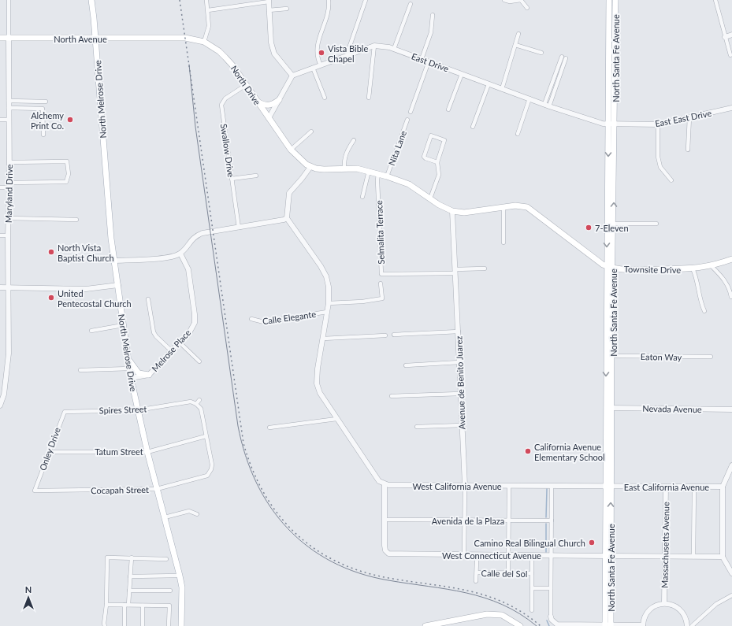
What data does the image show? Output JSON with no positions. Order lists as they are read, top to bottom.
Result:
{
  "streets": {
    "main road": [
      "North Avenue",
      "North Santa Fe Avenue",
      "North Drive",
      "North Melrose Drive",
      "Townsite Drive"
    ],
    "street": [
      "East Drive",
      "East East Drive",
      "Nita Lane",
      "Swallow Drive",
      "Maryland Drive",
      "Selmalita Terrace",
      "Calle Elegante",
      "Melrose Place",
      "Eaton Way",
      "Avenue de Benito Juarez",
      "Nevada Avenue",
      "Spires Street",
      "Onley Drive",
      "Tatum Street",
      "West California Avenue",
      "East California Avenue",
      "Cocapah Street",
      "Avenida de la Plaza",
      "Massachusetts Avenue",
      "West Connecticut Avenue",
      "Calle del Sol"
    ]
  },
  "crossings": [
    ["North Avenue", "North Drive"],
    ["North Avenue", "North Melrose Drive"],
    ["North Avenue", "Maryland Drive"],
    ["North Santa Fe Avenue", "East Drive"],
    ["North Santa Fe Avenue", "East East Drive"],
    ["North Santa Fe Avenue", "Townsite Drive"],
    ["North Santa Fe Avenue", "Eaton Way"],
    ["North Santa Fe Avenue", "Nevada Avenue"],
    ["North Santa Fe Avenue", "West California Avenue"],
    ["North Santa Fe Avenue", "East California Avenue"],
    ["North Santa Fe Avenue", "West Connecticut Avenue"],
    ["East Drive", "East East Drive"],
    ["North Drive", "Swallow Drive"],
    ["North Melrose Drive", "Melrose Place"],
    ["North Melrose Drive", "Spires Street"],
    ["North Melrose Drive", "Tatum Street"],
    ["North Melrose Drive", "Cocapah Street"],
    ["Selmalita Terrace", "Avenue de Benito Juarez"],
    ["Townsite Drive", "Avenue de Benito Juarez"],
    ["Avenue de Benito Juarez", "West California Avenue"],
    ["Avenue de Benito Juarez", "Avenida de la Plaza"],
    ["Avenue de Benito Juarez", "West Connecticut Avenue"],
    ["Spires Street", "Onley Drive"],
    ["Onley Drive", "Tatum Street"],
    ["Onley Drive", "Cocapah Street"],
    ["Tatum Street", "Cocapah Street"],
    ["West California Avenue", "East California Avenue"],
    ["East California Avenue", "Massachusetts Avenue"],
    ["Avenida de la Plaza", "West Connecticut Avenue"],
    ["Massachusetts Avenue", "West Connecticut Avenue"]
  ],
  "places": [
    "Vista Bible Chapel",
    "Alchemy Print Co.",
    "7-Eleven",
    "North Vista Baptist Church",
    "United Pentecostal Church",
    "California Avenue Elementary School",
    "Camino Real Bilingual Church"
  ],
  "north": "top"
}
